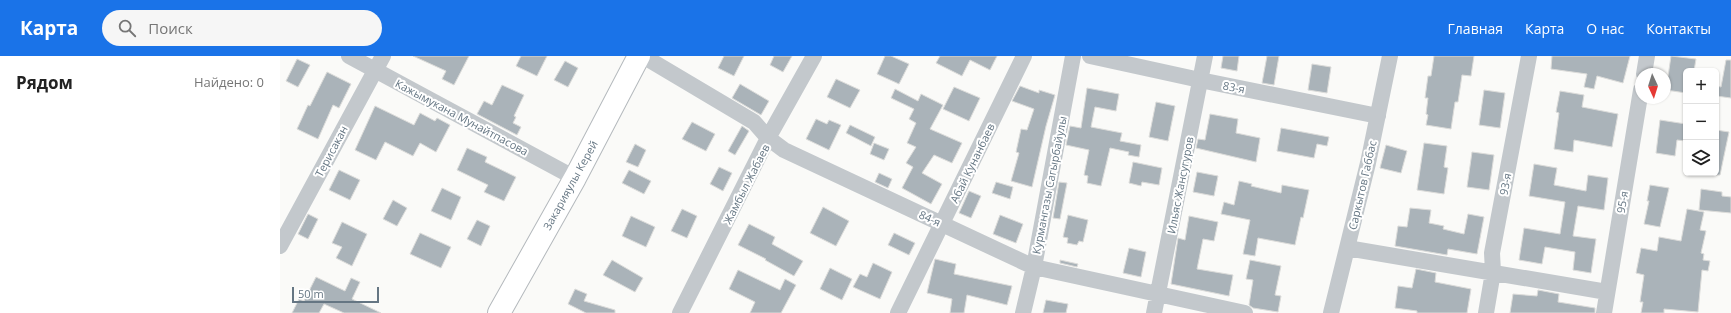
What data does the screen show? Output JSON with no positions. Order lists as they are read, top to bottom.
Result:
{
  "streets": {
    "highway": ["Закарияулы Керей"],
    "street": [
      "83-я",
      "Кажымукана Мунайтпасова",
      "Терисакан",
      "Абай Кунанбаев",
      "Жамбыл Жабаев",
      "93-я",
      "Курмангазы Сагырбайулы",
      "Ильяс Жансугуров",
      "Саркытов Габбас",
      "95-я",
      "84-я"
    ]
  },
  "crossings": [
    ["83-я", "Ильяс Жансугуров"],
    ["83-я", "Саркытов Габбас"],
    ["Кажымукана Мунайтпасова", "Терисакан"],
    ["Кажымукана Мунайтпасова", "Закарияулы Керей"],
    ["Абай Кунанбаев", "84-я"],
    ["Жамбыл Жабаев", "84-я"],
    ["Курмангазы Сагырбайулы", "84-я"],
    ["Ильяс Жансугуров", "84-я"]
  ],
  "scale_bar": "50 m",
  "north": "bottom",
  "page": {
    "header": "Карта",
    "search": "Поиск",
    "nav": [
      "Главная",
      "Карта",
      "О нас",
      "Контакты"
    ],
    "heading": ["Рядом", "Найдено: 0"],
    "map_buttons": ["+", "−"],
    "scale": "50 m"
  }
}
